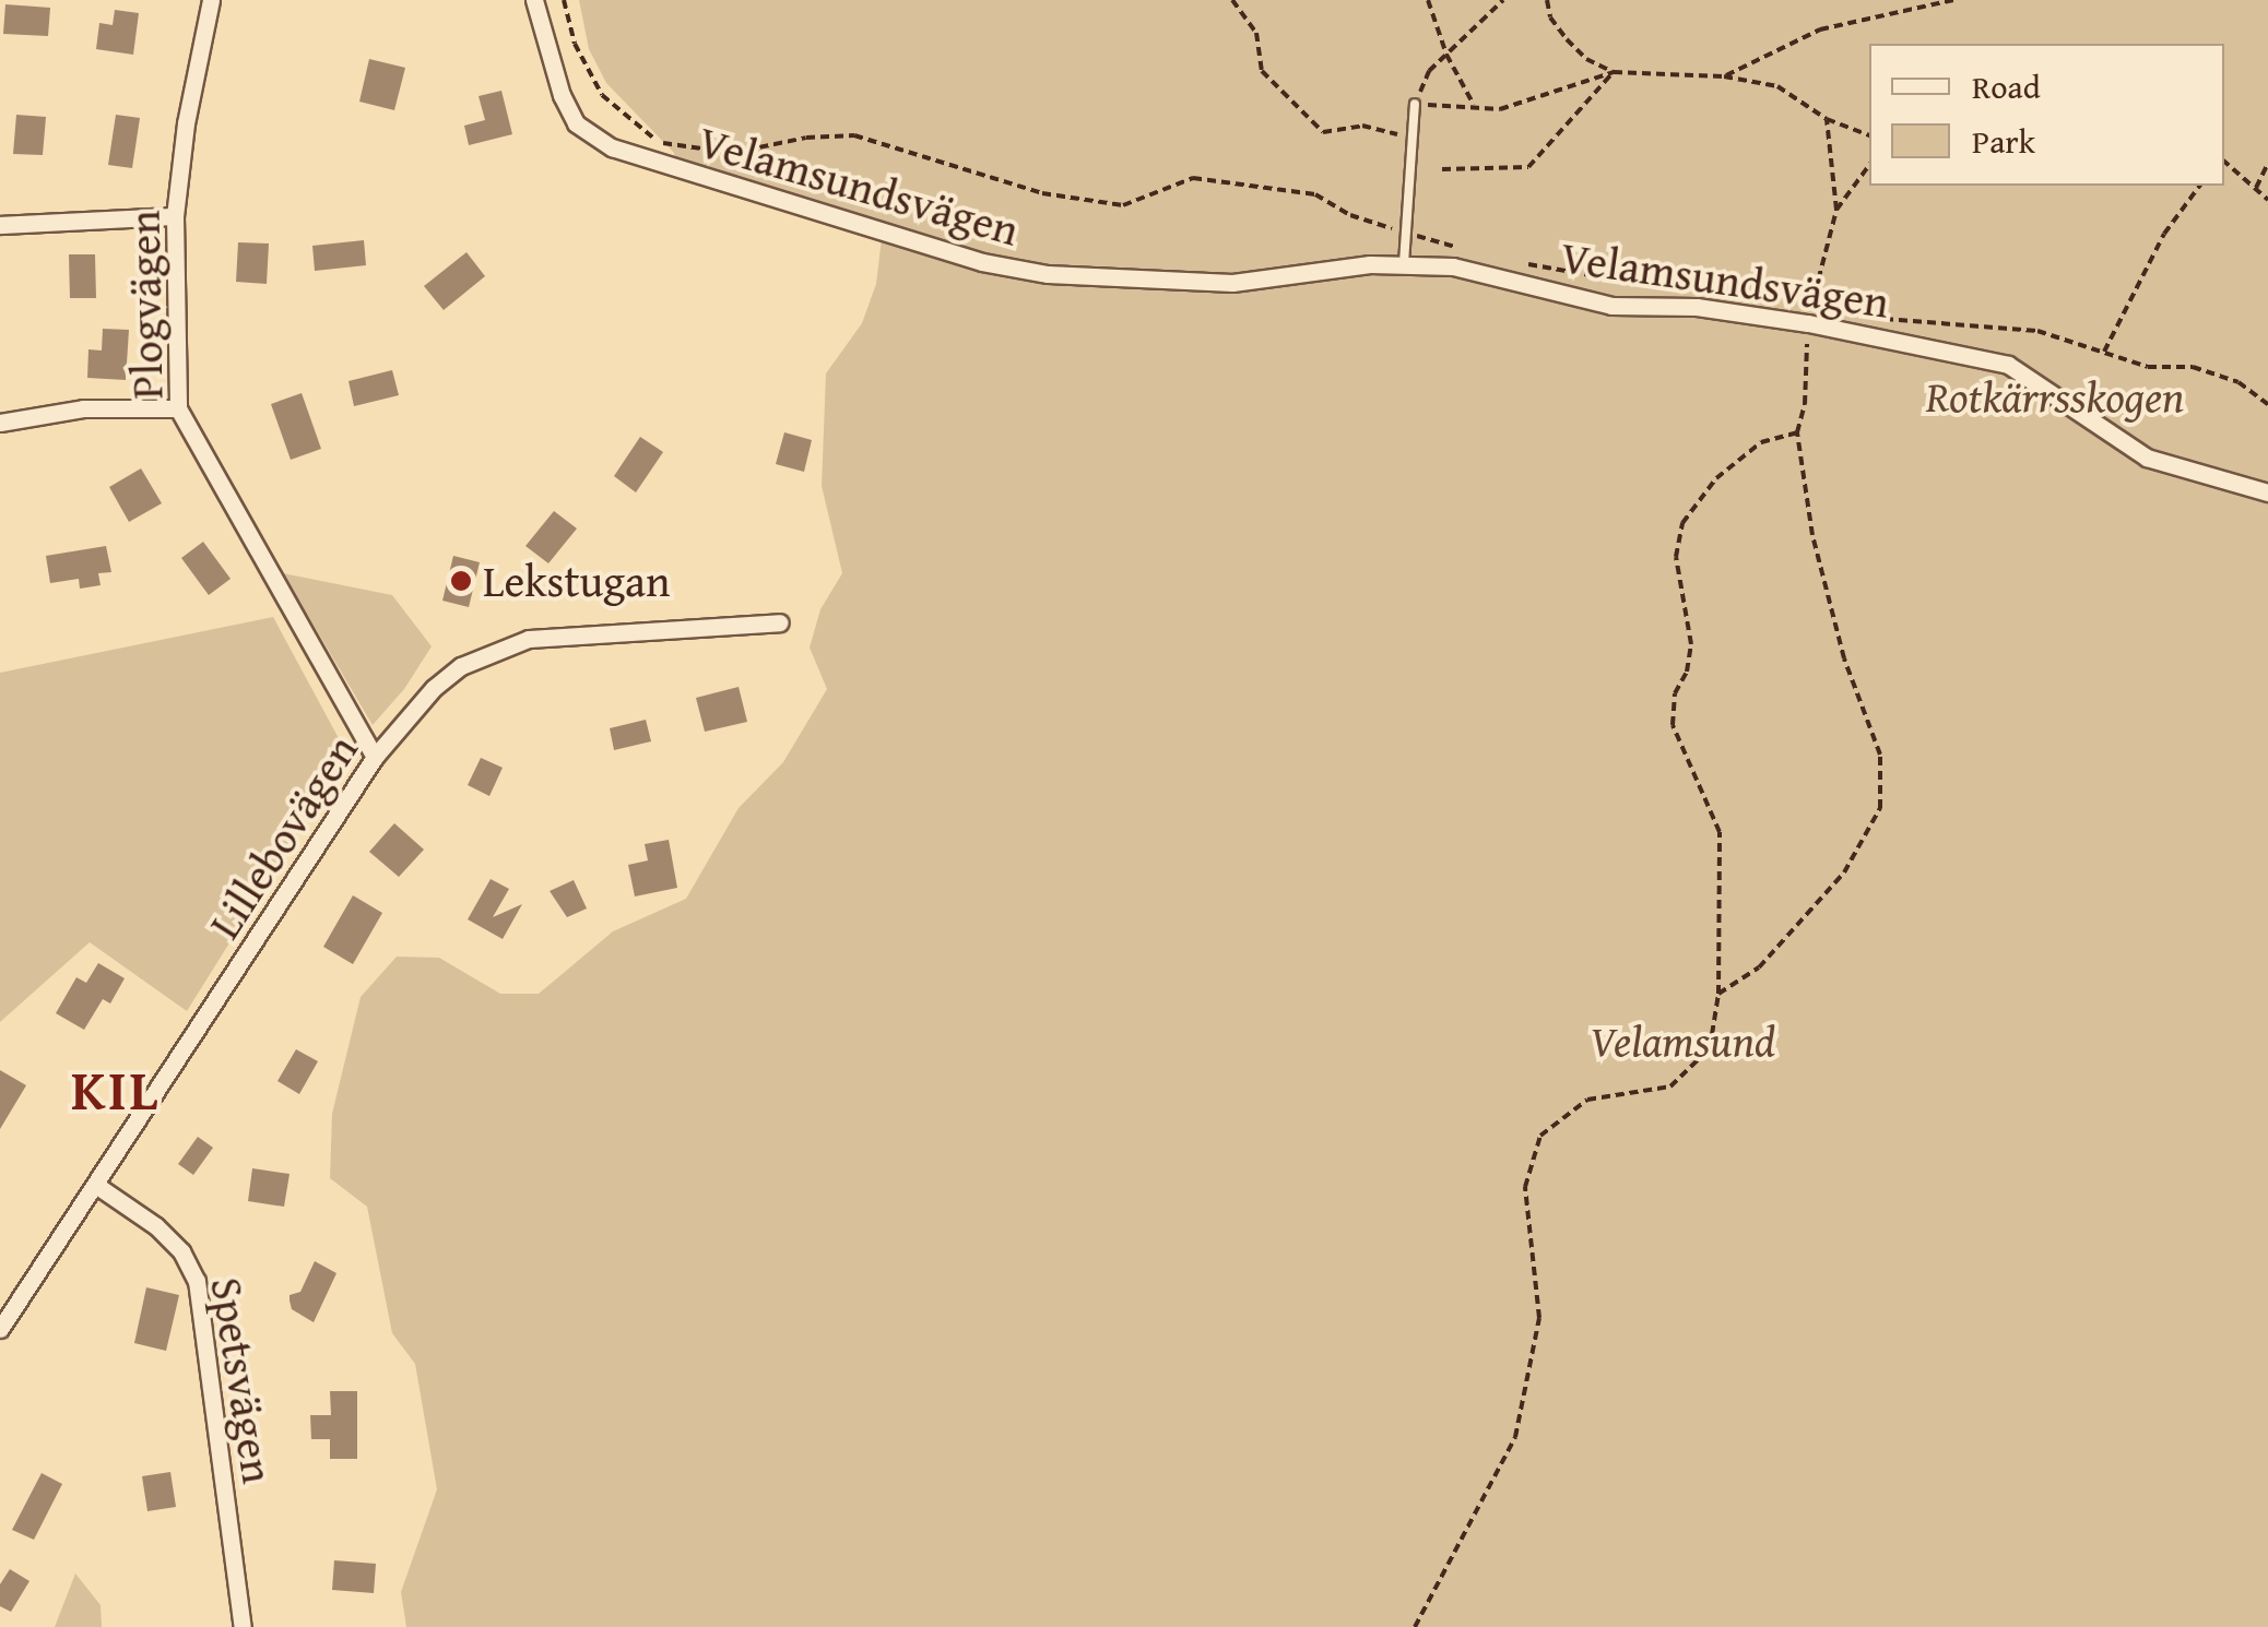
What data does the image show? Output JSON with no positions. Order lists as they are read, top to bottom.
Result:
{
  "streets": {
    "street": [
      "Velamsundsvägen",
      "Plogvägen",
      "Lillebovägen",
      "Spetsvägen"
    ]
  },
  "crossings": [
    ["Plogvägen", "Lillebovägen"],
    ["Lillebovägen", "Spetsvägen"]
  ],
  "districts": ["KIL"],
  "parks": ["Rotkärrsskogen", "Velamsund"],
  "places": ["Lekstugan"],
  "legend": ["Road", "Park"]
}
